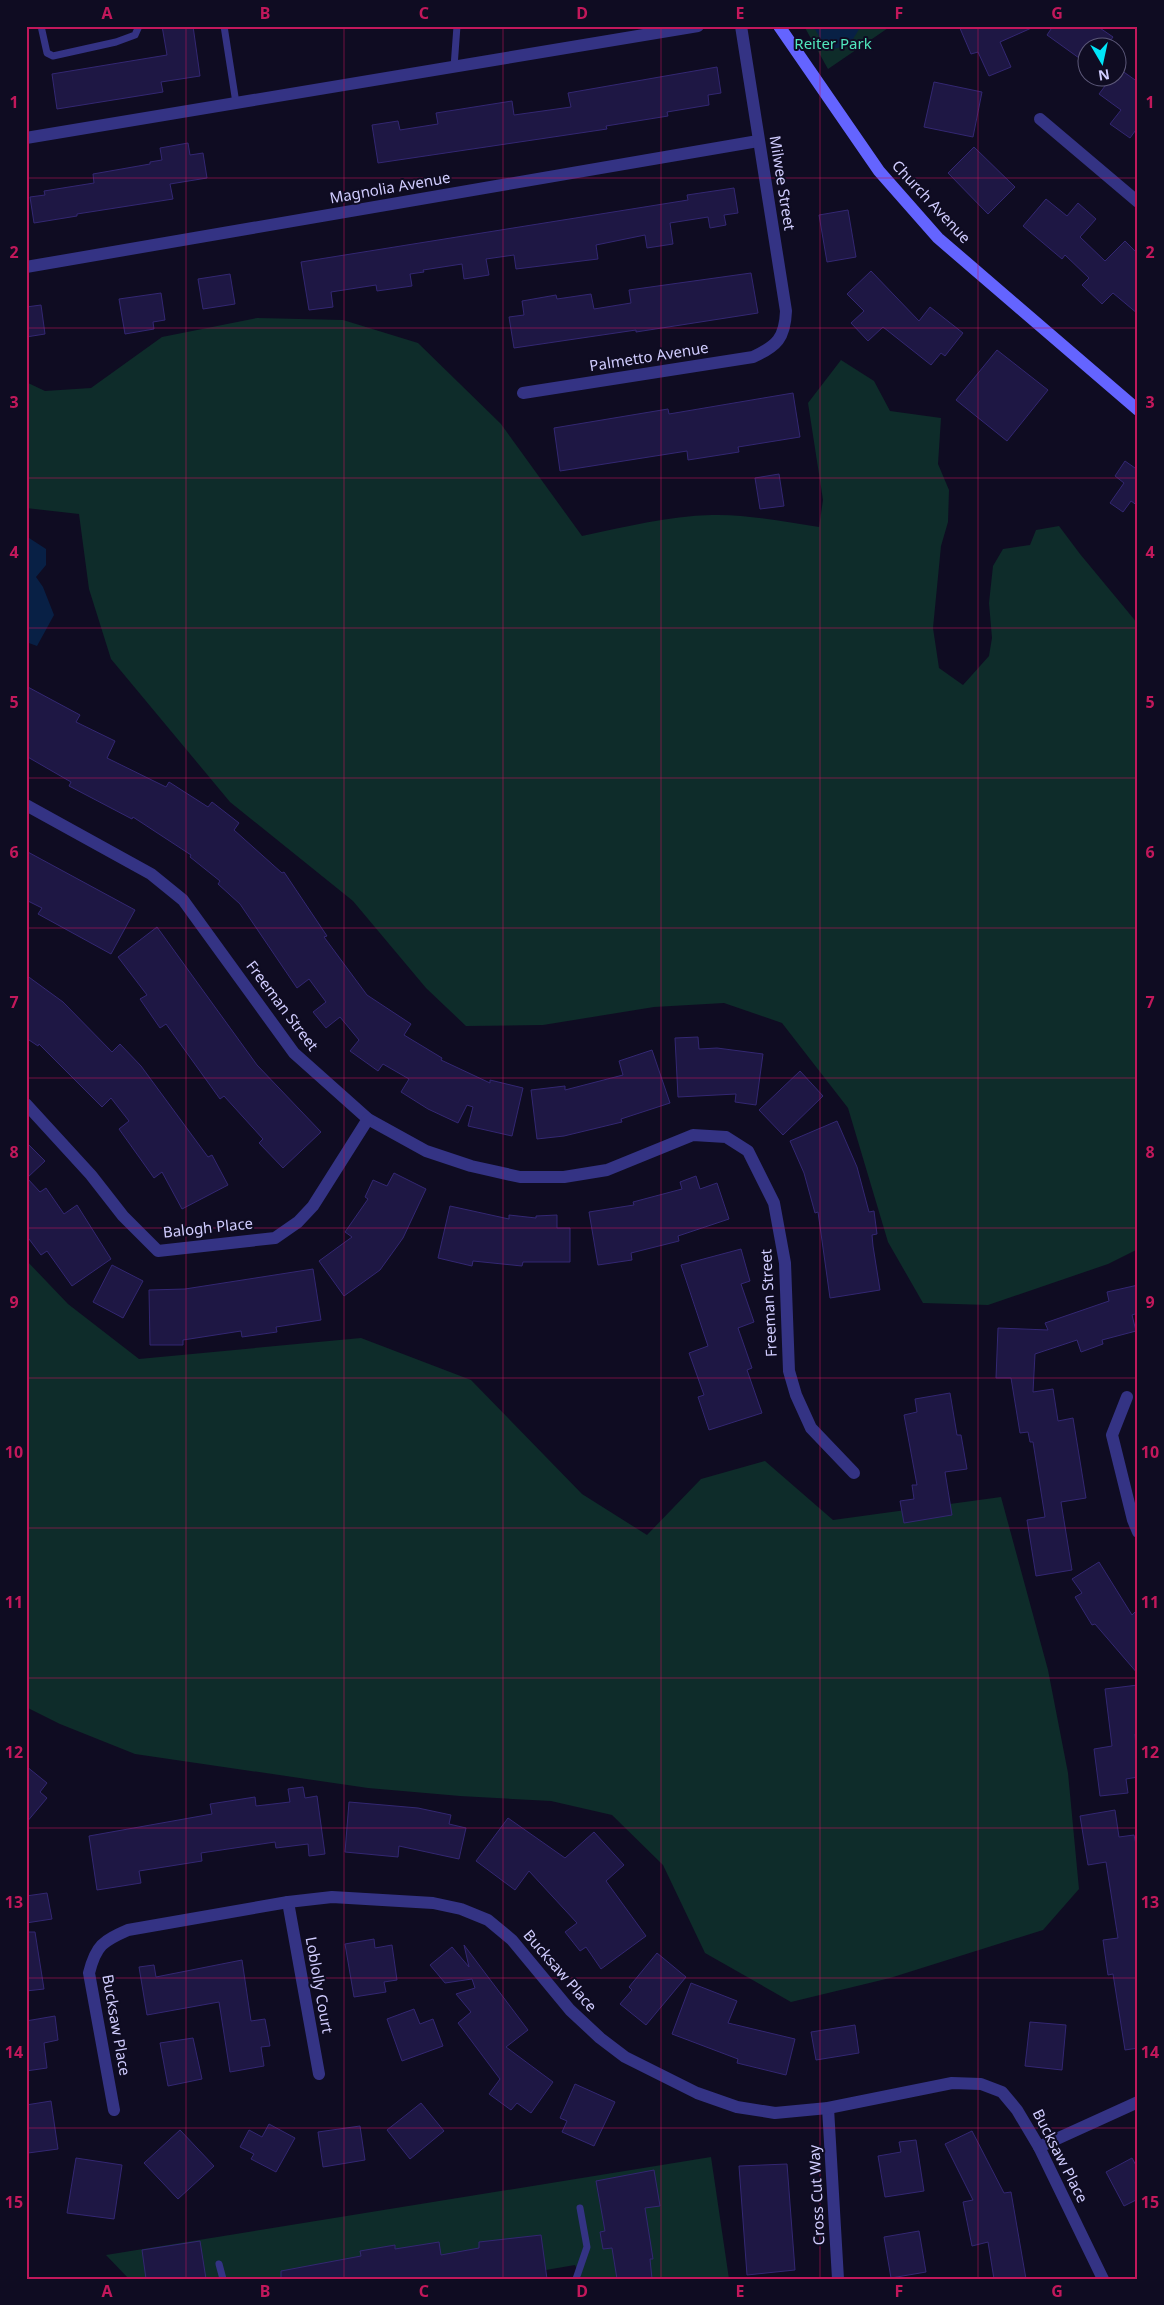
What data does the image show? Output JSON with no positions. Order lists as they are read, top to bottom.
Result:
{
  "streets": {
    "street": [
      "Milwee Street",
      "Magnolia Avenue",
      "Church Avenue",
      "Palmetto Avenue",
      "Freeman Street",
      "Balogh Place",
      "Bucksaw Place",
      "Loblolly Court",
      "Cross Cut Way"
    ]
  },
  "crossings": [
    ["Milwee Street", "Magnolia Avenue"],
    ["Milwee Street", "Palmetto Avenue"],
    ["Freeman Street", "Balogh Place"],
    ["Bucksaw Place", "Loblolly Court"],
    ["Bucksaw Place", "Cross Cut Way"]
  ],
  "parks": ["Reiter Park"],
  "north": "bottom",
  "grid": {
    "columns": [
      "A",
      "B",
      "C",
      "D",
      "E",
      "F",
      "G"
    ],
    "rows": [
      "1",
      "2",
      "3",
      "4",
      "5",
      "6",
      "7",
      "8",
      "9",
      "10",
      "11",
      "12",
      "13",
      "14",
      "15"
    ]
  }
}
